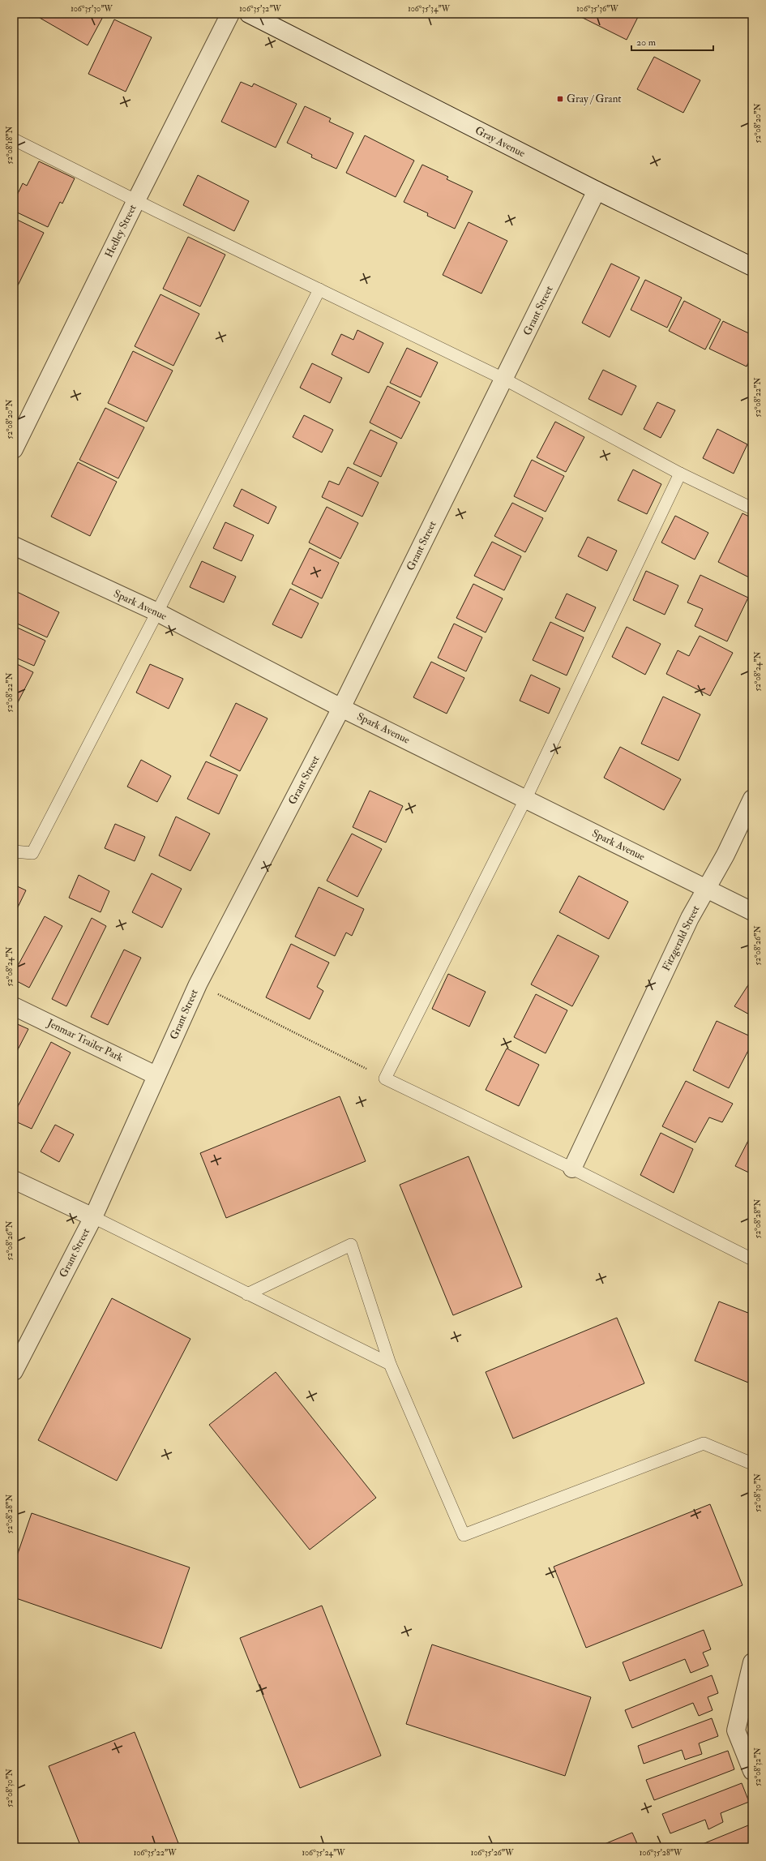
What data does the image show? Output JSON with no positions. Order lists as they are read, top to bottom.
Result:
{
  "streets": {
    "street": [
      "Gray Avenue",
      "Hedley Street",
      "Grant Street",
      "Spark Avenue",
      "Fitzgerald Street",
      "Jenmar Trailer Park"
    ]
  },
  "crossings": [
    ["Gray Avenue", "Grant Street"],
    ["Grant Street", "Spark Avenue"],
    ["Grant Street", "Jenmar Trailer Park"],
    ["Spark Avenue", "Fitzgerald Street"]
  ],
  "places": {
    "transit": ["Gray / Grant"]
  },
  "scale_bar": "20 m",
  "coordinates": [
    "106°35'30\"W",
    "106°35'32\"W",
    "106°35'34\"W",
    "106°35'36\"W",
    "52°08'20\"N",
    "52°08'18\"N",
    "52°08'22\"N",
    "52°08'24\"N",
    "52°08'26\"N",
    "52°08'28\"N",
    "52°08'30\"N",
    "52°08'32\"N",
    "106°35'22\"W",
    "106°35'24\"W",
    "106°35'26\"W",
    "106°35'28\"W"
  ]
}
